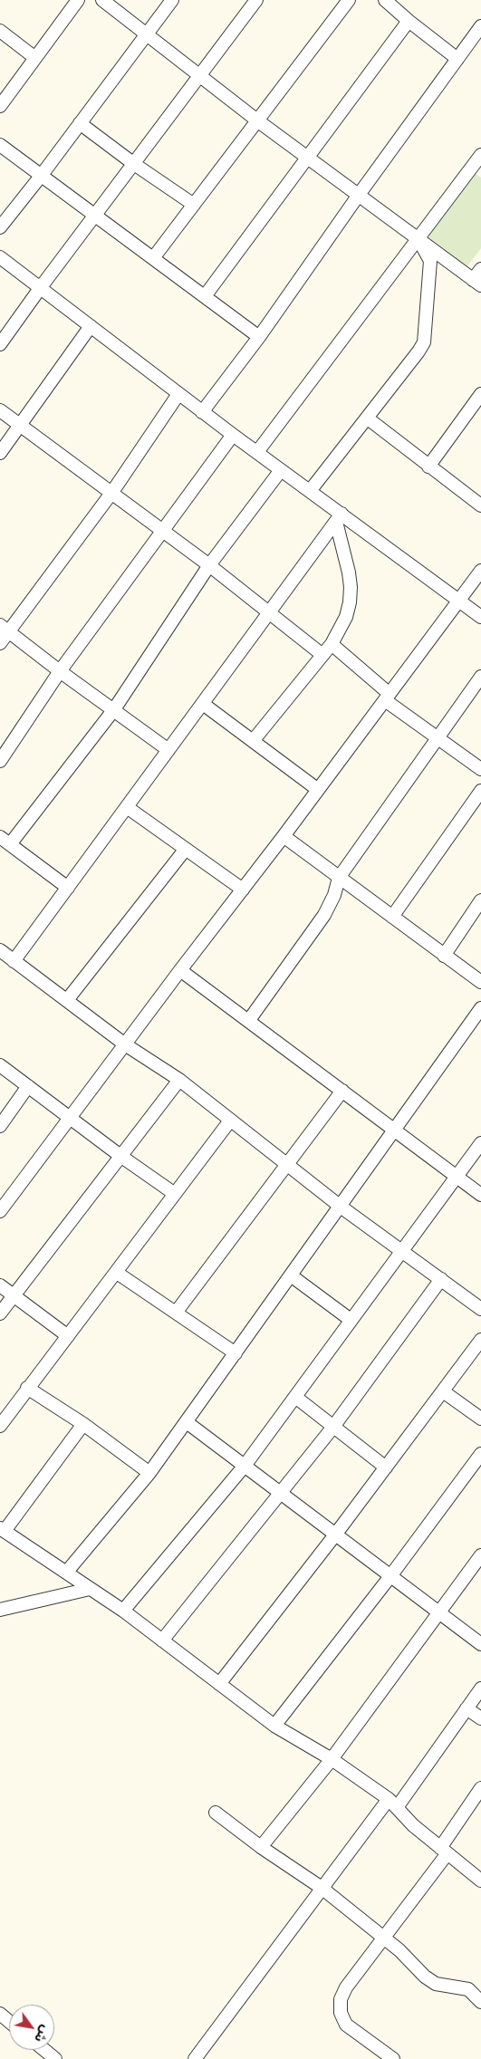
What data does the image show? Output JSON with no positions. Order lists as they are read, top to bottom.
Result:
{
  "north": "bottom right"
}
